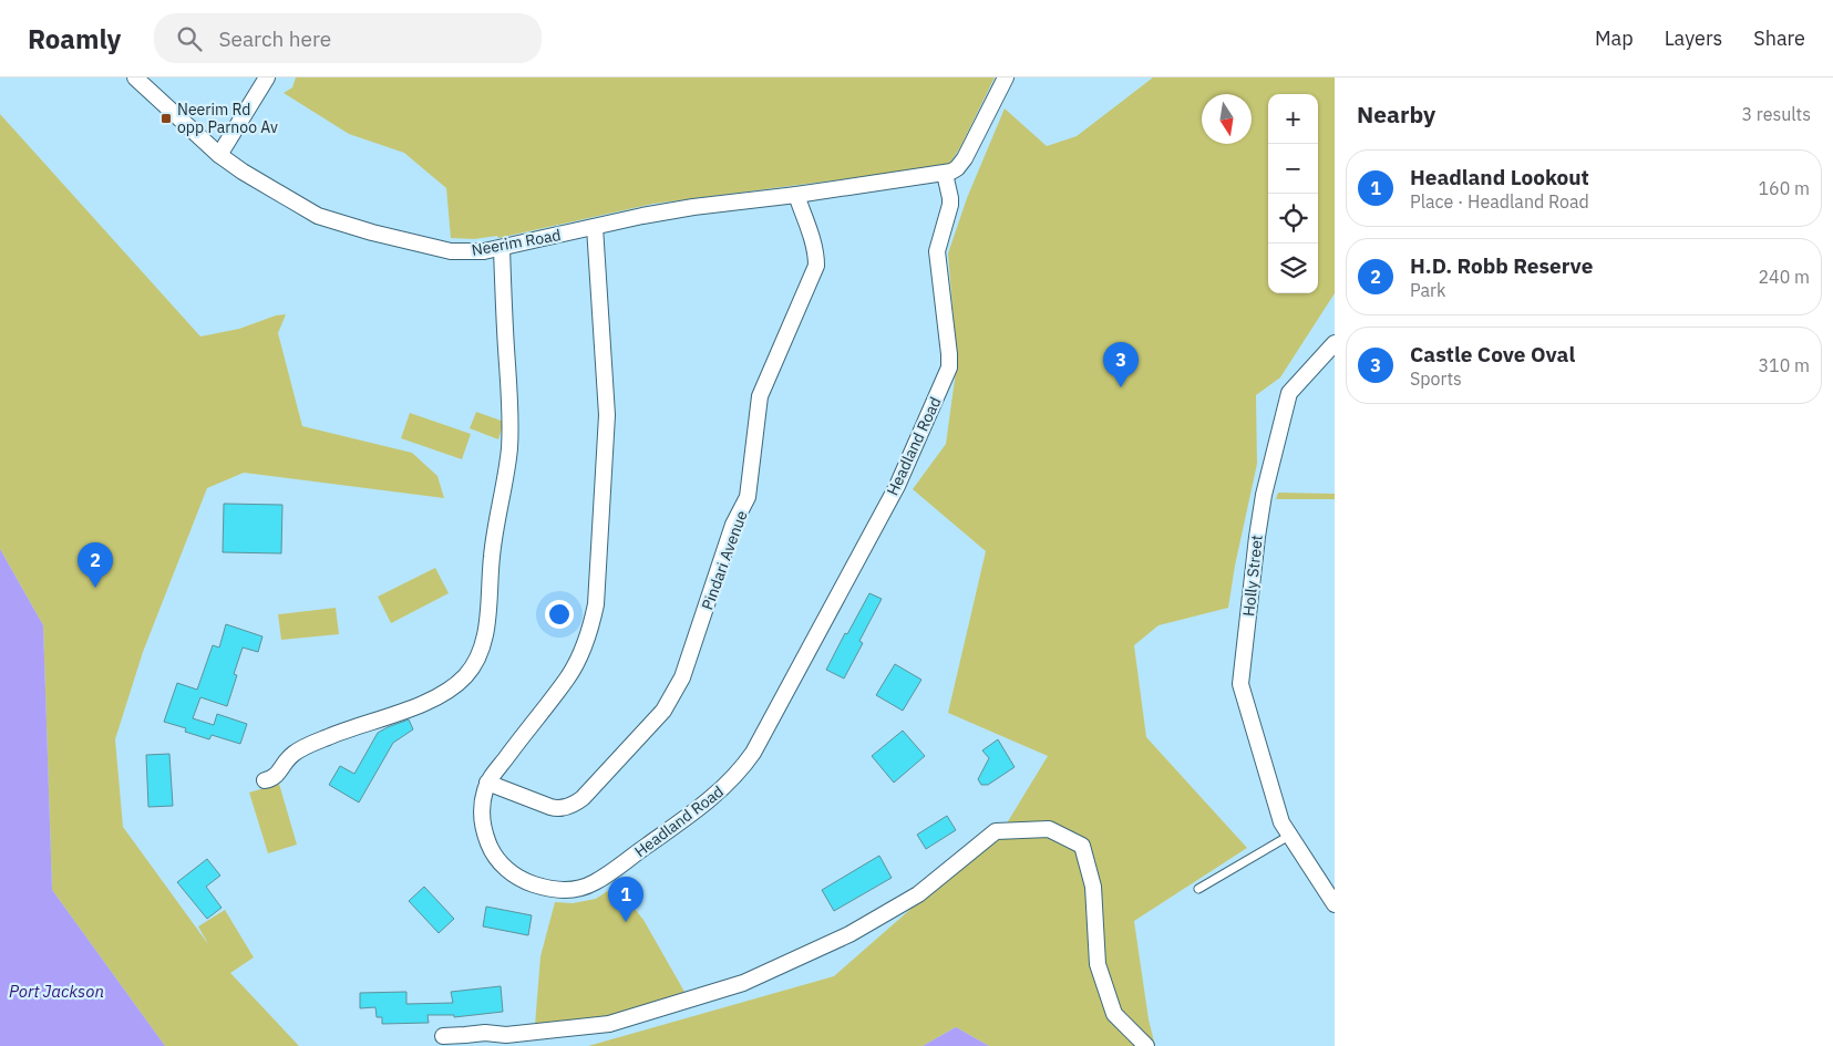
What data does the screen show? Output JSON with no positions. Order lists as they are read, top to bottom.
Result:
{
  "streets": {
    "street": [
      "Neerim Road",
      "Headland Road",
      "Pindari Avenue",
      "Holly Street"
    ]
  },
  "crossings": [
    ["Neerim Road", "Headland Road"],
    ["Neerim Road", "Pindari Avenue"],
    ["Headland Road", "Pindari Avenue"]
  ],
  "water": ["Port Jackson"],
  "places": {
    "transit": ["Neerim Rd opp Parnoo Av"]
  },
  "north": "bottom",
  "page": {
    "header": "Roamly",
    "search": "Search here",
    "nav": ["Map", "Layers", "Share"],
    "heading": ["Nearby", "3 results"],
    "map_buttons": ["+", "−"],
    "list": [
      {
        "mark": "1",
        "name": "Headland Lookout",
        "note": "Place · Headland Road",
        "value": "160 m"
      },
      {
        "mark": "2",
        "name": "H.D. Robb Reserve",
        "note": "Park",
        "value": "240 m"
      },
      {
        "mark": "3",
        "name": "Castle Cove Oval",
        "note": "Sports",
        "value": "310 m"
      }
    ],
    "pins": ["3", "2", "1"]
  }
}
